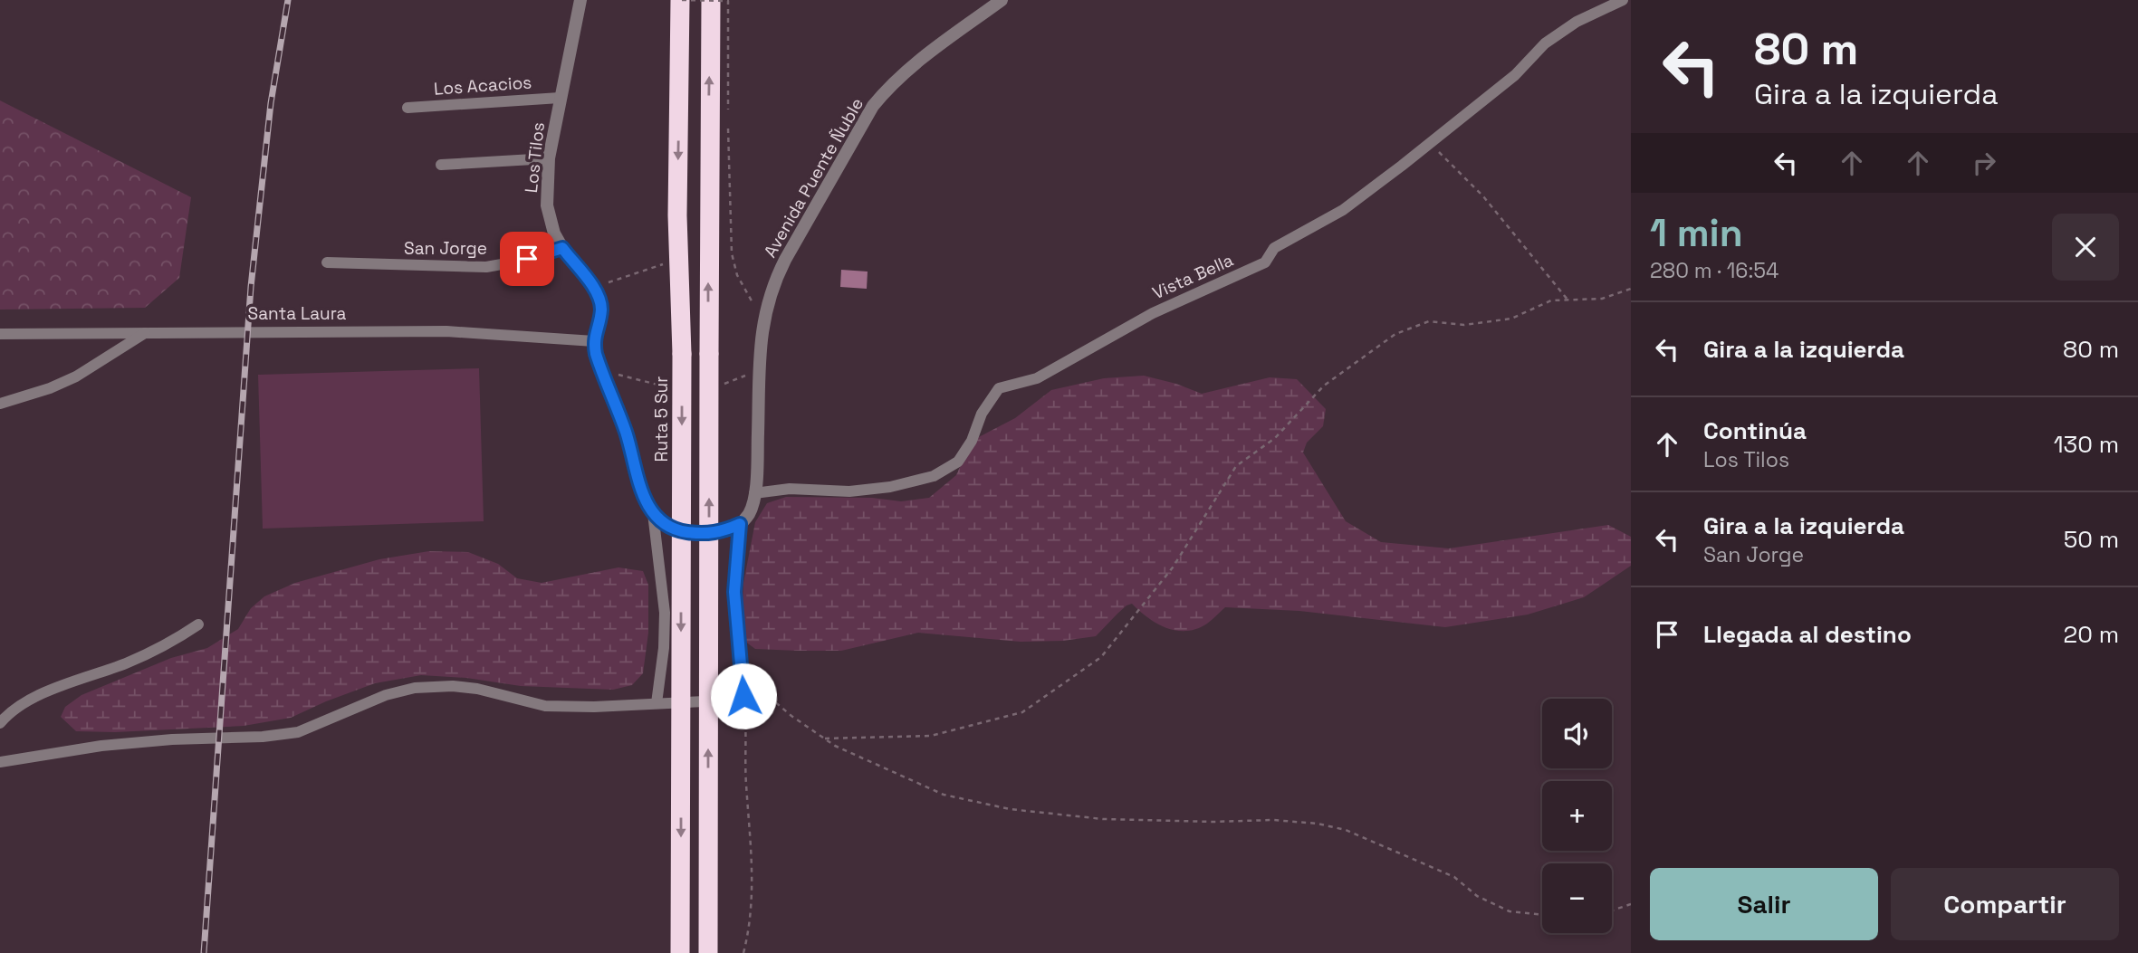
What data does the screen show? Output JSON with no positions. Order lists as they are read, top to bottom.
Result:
{
  "streets": {
    "highway": ["Ruta 5 Sur"],
    "street": [
      "Los Acacios",
      "Los Tilos",
      "Avenida Puente Ñuble",
      "San Jorge",
      "Vista Bella",
      "Santa Laura"
    ]
  },
  "crossings": [
    ["Los Acacios", "Los Tilos"],
    ["Los Tilos", "San Jorge"],
    ["Avenida Puente Ñuble", "Vista Bella"]
  ],
  "page": {
    "turn": ["80 m", "Gira a la izquierda"],
    "heading": ["1 min", "280 m · 16:54"],
    "list": [
      {
        "name": "Gira a la izquierda",
        "value": "80 m"
      },
      {
        "name": "Continúa",
        "note": "Los Tilos",
        "value": "130 m"
      },
      {
        "name": "Gira a la izquierda",
        "note": "San Jorge",
        "value": "50 m"
      },
      {
        "name": "Llegada al destino",
        "value": "20 m"
      }
    ],
    "map_buttons": ["+", "−"],
    "buttons": ["Salir", "Compartir"]
  }
}
